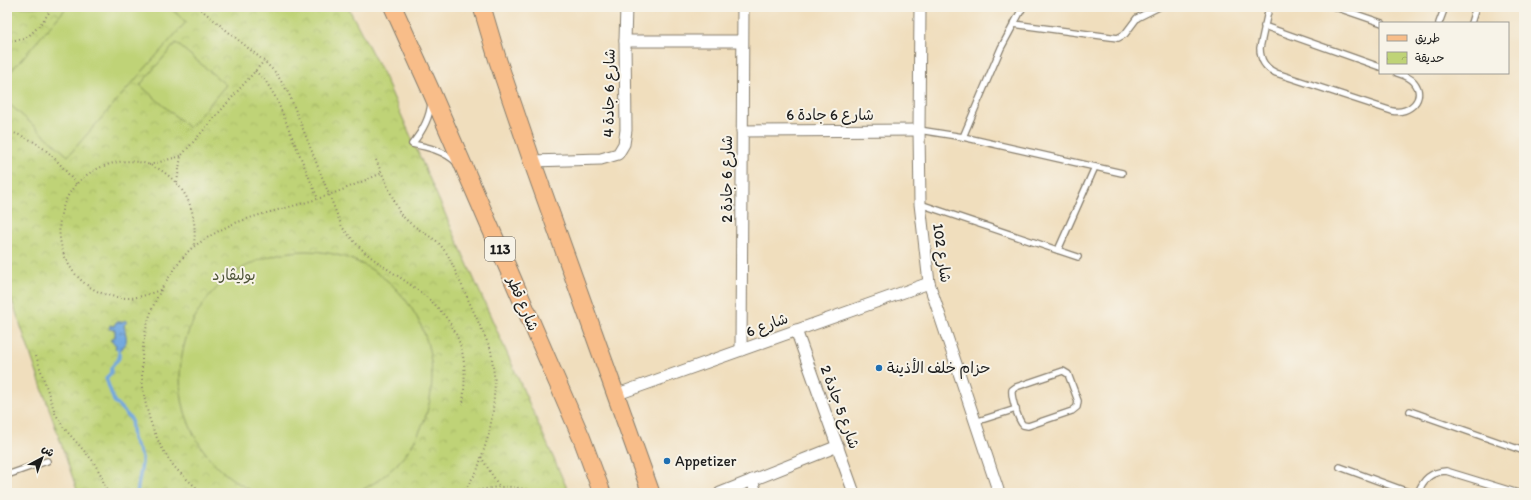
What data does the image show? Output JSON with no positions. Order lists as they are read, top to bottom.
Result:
{
  "streets": {
    "main road": ["113", "شارع قطر"],
    "street": [
      "شارع 6 جادة 4",
      "شارع 6 جادة 6",
      "شارع 6 جادة 2",
      "شارع 102",
      "شارع 6",
      "شارع 5 جادة 2"
    ]
  },
  "crossings": [
    ["شارع 6 جادة 4", "شارع 6 جادة 2"],
    ["شارع 6 جادة 6", "شارع 6 جادة 2"],
    ["شارع 6 جادة 6", "شارع 102"],
    ["شارع 6 جادة 2", "شارع 6"],
    ["شارع 102", "شارع 6"],
    ["شارع 6", "شارع 5 جادة 2"]
  ],
  "parks": ["بوليڤارد"],
  "places": ["حزام خلف الأذينة", "Appetizer"],
  "legend": ["طريق", "حديقة"],
  "north": "top right"
}
